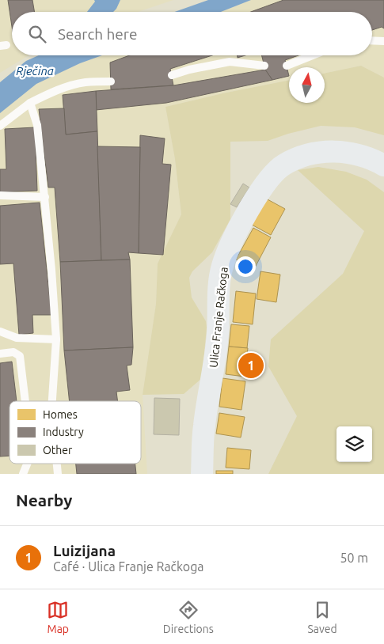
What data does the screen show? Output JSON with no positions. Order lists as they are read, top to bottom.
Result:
{
  "streets": {
    "main road": ["Ulica Franje Račkoga"]
  },
  "water": ["Rječina"],
  "legend": ["Homes", "Industry", "Other"],
  "north": "top",
  "page": {
    "search": "Search here",
    "pins": "1",
    "heading": "Nearby",
    "list": [
      {
        "mark": "1",
        "name": "Luizijana",
        "note": "Café · Ulica Franje Račkoga",
        "value": "50 m"
      }
    ],
    "nav": ["Map", "Directions", "Saved"]
  }
}
